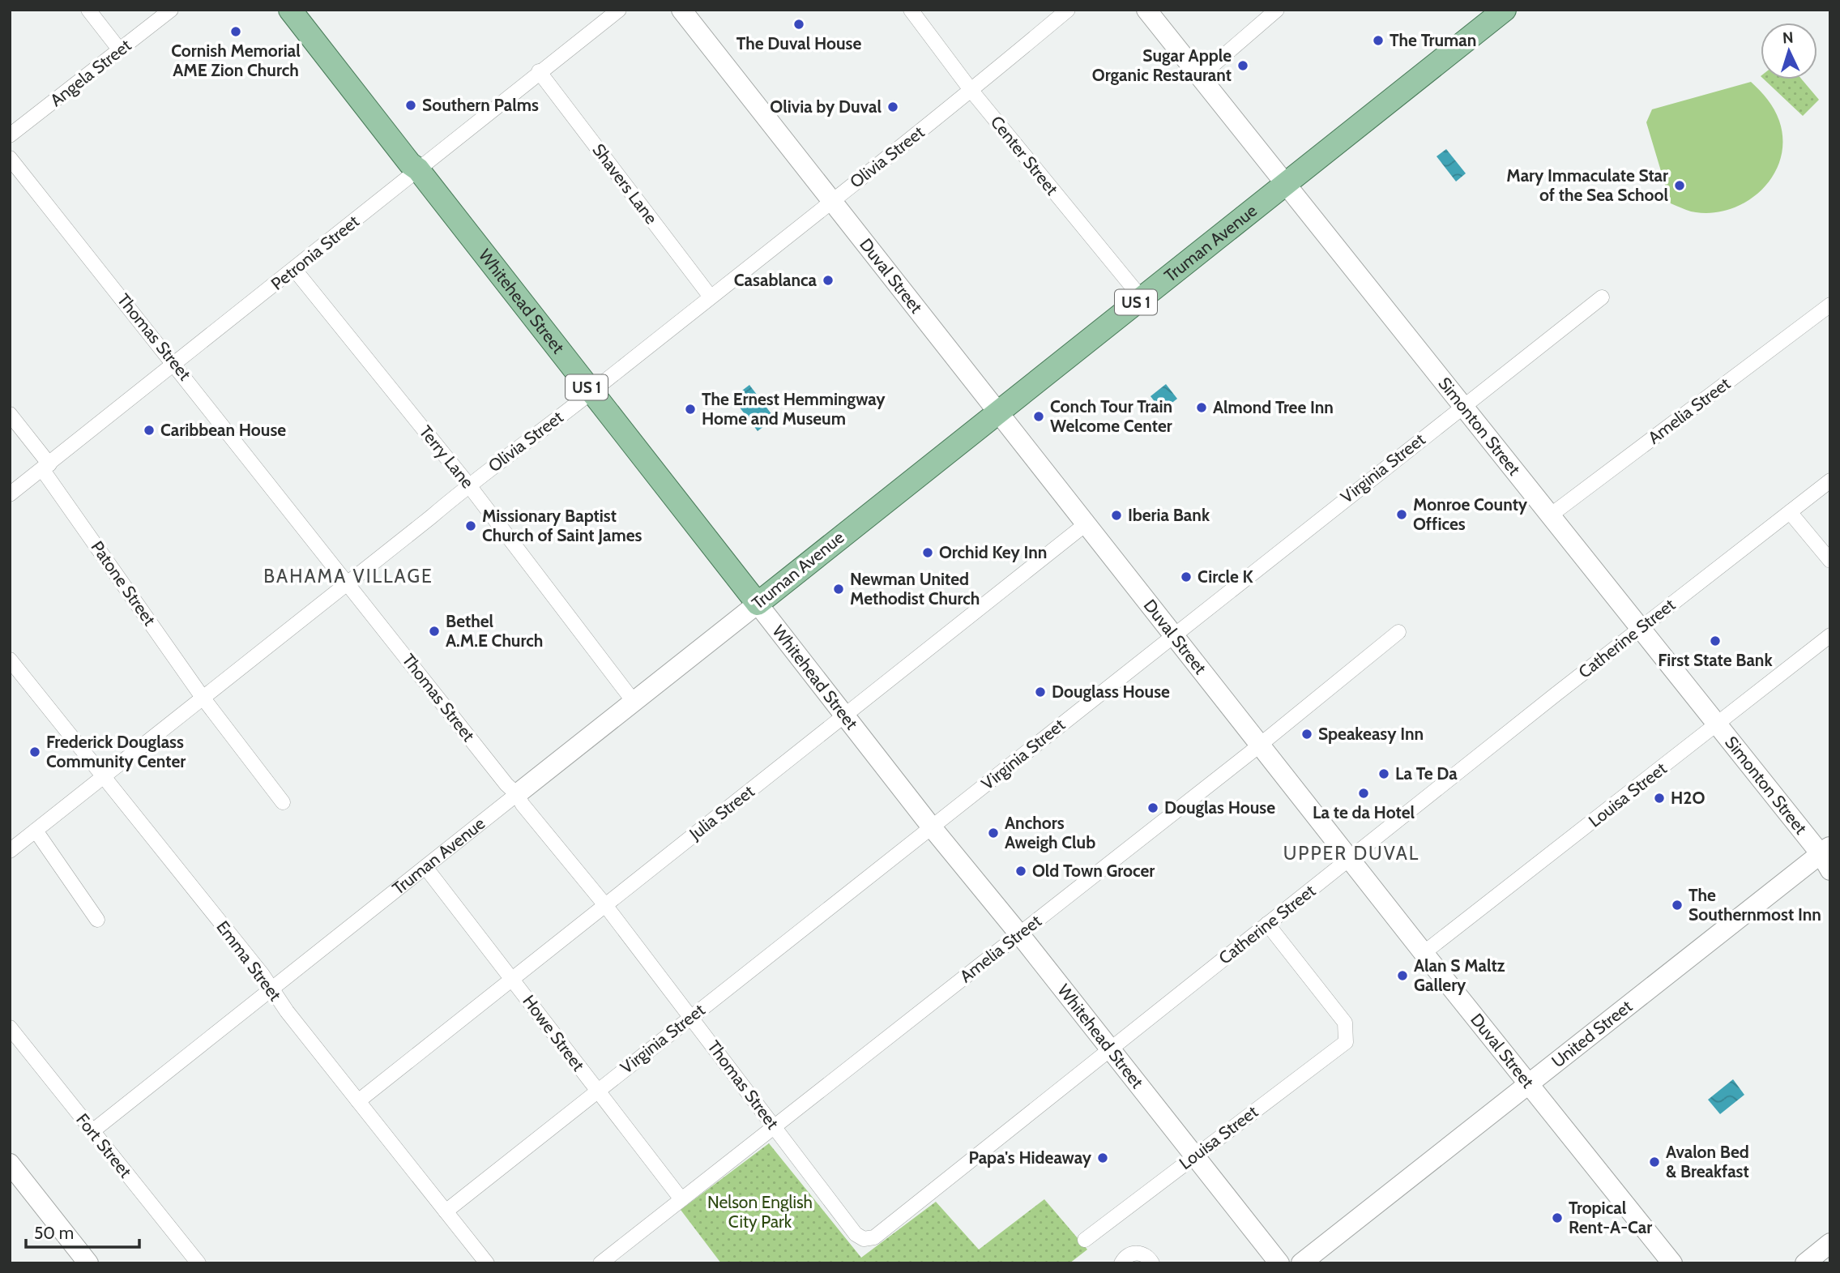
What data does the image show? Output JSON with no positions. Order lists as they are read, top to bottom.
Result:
{
  "streets": {
    "main road": ["Truman Avenue", "Whitehead Street", "US 1"],
    "street": [
      "Angela Street",
      "Center Street",
      "Olivia Street",
      "Shavers Lane",
      "Petronia Street",
      "Duval Street",
      "Thomas Street",
      "Amelia Street",
      "Simonton Street",
      "Terry Lane",
      "Virginia Street",
      "Patone Street",
      "Catherine Street",
      "Louisa Street",
      "Julia Street",
      "Emma Street",
      "Howe Street",
      "United Street",
      "Fort Street"
    ]
  },
  "crossings": [
    ["Center Street", "Olivia Street"],
    ["Center Street", "Truman Avenue"],
    ["Olivia Street", "Shavers Lane"],
    ["Olivia Street", "Duval Street"],
    ["Olivia Street", "Whitehead Street"],
    ["Olivia Street", "Thomas Street"],
    ["Olivia Street", "Terry Lane"],
    ["Olivia Street", "Patone Street"],
    ["Olivia Street", "Emma Street"],
    ["Shavers Lane", "Petronia Street"],
    ["Truman Avenue", "Duval Street"],
    ["Truman Avenue", "Whitehead Street"],
    ["Truman Avenue", "Thomas Street"],
    ["Truman Avenue", "Simonton Street"],
    ["Truman Avenue", "Terry Lane"],
    ["Truman Avenue", "Emma Street"],
    ["Truman Avenue", "Howe Street"],
    ["Truman Avenue", "Fort Street"],
    ["Petronia Street", "Whitehead Street"],
    ["Petronia Street", "Thomas Street"],
    ["Petronia Street", "Terry Lane"],
    ["Petronia Street", "Patone Street"],
    ["Duval Street", "Amelia Street"],
    ["Duval Street", "Virginia Street"],
    ["Duval Street", "Catherine Street"],
    ["Duval Street", "Louisa Street"],
    ["Duval Street", "Julia Street"],
    ["Duval Street", "United Street"],
    ["Whitehead Street", "Amelia Street"],
    ["Whitehead Street", "Virginia Street"],
    ["Whitehead Street", "Catherine Street"],
    ["Whitehead Street", "Louisa Street"],
    ["Whitehead Street", "Julia Street"],
    ["Thomas Street", "Amelia Street"],
    ["Thomas Street", "Virginia Street"],
    ["Thomas Street", "Catherine Street"],
    ["Thomas Street", "Julia Street"],
    ["Amelia Street", "Simonton Street"],
    ["Amelia Street", "Howe Street"],
    ["Simonton Street", "Virginia Street"],
    ["Simonton Street", "Catherine Street"],
    ["Simonton Street", "Louisa Street"],
    ["Simonton Street", "United Street"],
    ["Virginia Street", "Emma Street"],
    ["Virginia Street", "Howe Street"],
    ["Catherine Street", "Louisa Street"],
    ["Julia Street", "Emma Street"],
    ["Julia Street", "Howe Street"]
  ],
  "districts": ["BAHAMA VILLAGE", "UPPER DUVAL"],
  "parks": ["Nelson English City Park"],
  "places": [
    "The Duval House",
    "Cornish Memorial AME Zion Church",
    "The Truman",
    "Sugar Apple Organic Restaurant",
    "Southern Palms",
    "Olivia by Duval",
    "Mary Immaculate Star of the Sea School",
    "Casablanca",
    "Almond Tree Inn",
    "The Ernest Hemmingway Home and Museum",
    "Conch Tour Train Welcome Center",
    "Caribbean House",
    "Monroe County Offices",
    "Iberia Bank",
    "Missionary Baptist Church of Saint James",
    "Orchid Key Inn",
    "Circle K",
    "Newman United Methodist Church",
    "Bethel A.M.E Church",
    "First State Bank",
    "Douglass House",
    "Speakeasy Inn",
    "Frederick Douglass Community Center",
    "La Te Da",
    "La te da Hotel",
    "H2O",
    "Douglas House",
    "Anchors Aweigh Club",
    "Old Town Grocer",
    "The Southernmost Inn",
    "Alan S Maltz Gallery",
    "Papa's Hideaway",
    "Avalon Bed & Breakfast",
    "Tropical Rent-A-Car"
  ],
  "scale_bar": "50 m",
  "north": "top"
}
